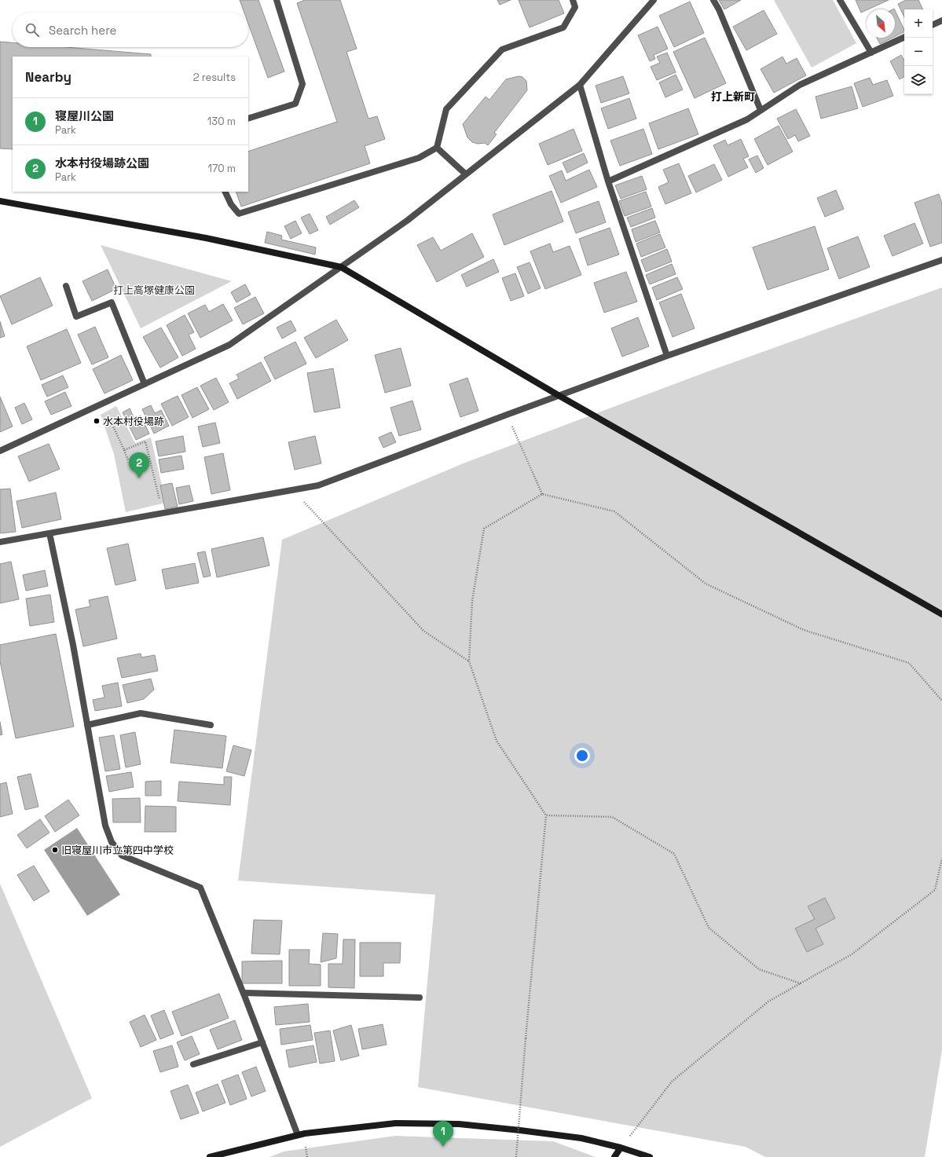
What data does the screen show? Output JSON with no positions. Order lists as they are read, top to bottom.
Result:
{
  "districts": ["打上新町"],
  "parks": ["打上高塚健康公園"],
  "places": ["水本村役場跡", "旧寝屋川市立第四中学校"],
  "north": "bottom right",
  "page": {
    "map_buttons": ["+", "−"],
    "search": "Search here",
    "heading": ["Nearby", "2 results"],
    "list": [
      {
        "mark": "1",
        "name": "寝屋川公園",
        "note": "Park",
        "value": "130 m"
      },
      {
        "mark": "2",
        "name": "水本村役場跡公園",
        "note": "Park",
        "value": "170 m"
      }
    ],
    "pins": ["2", "1"]
  }
}
